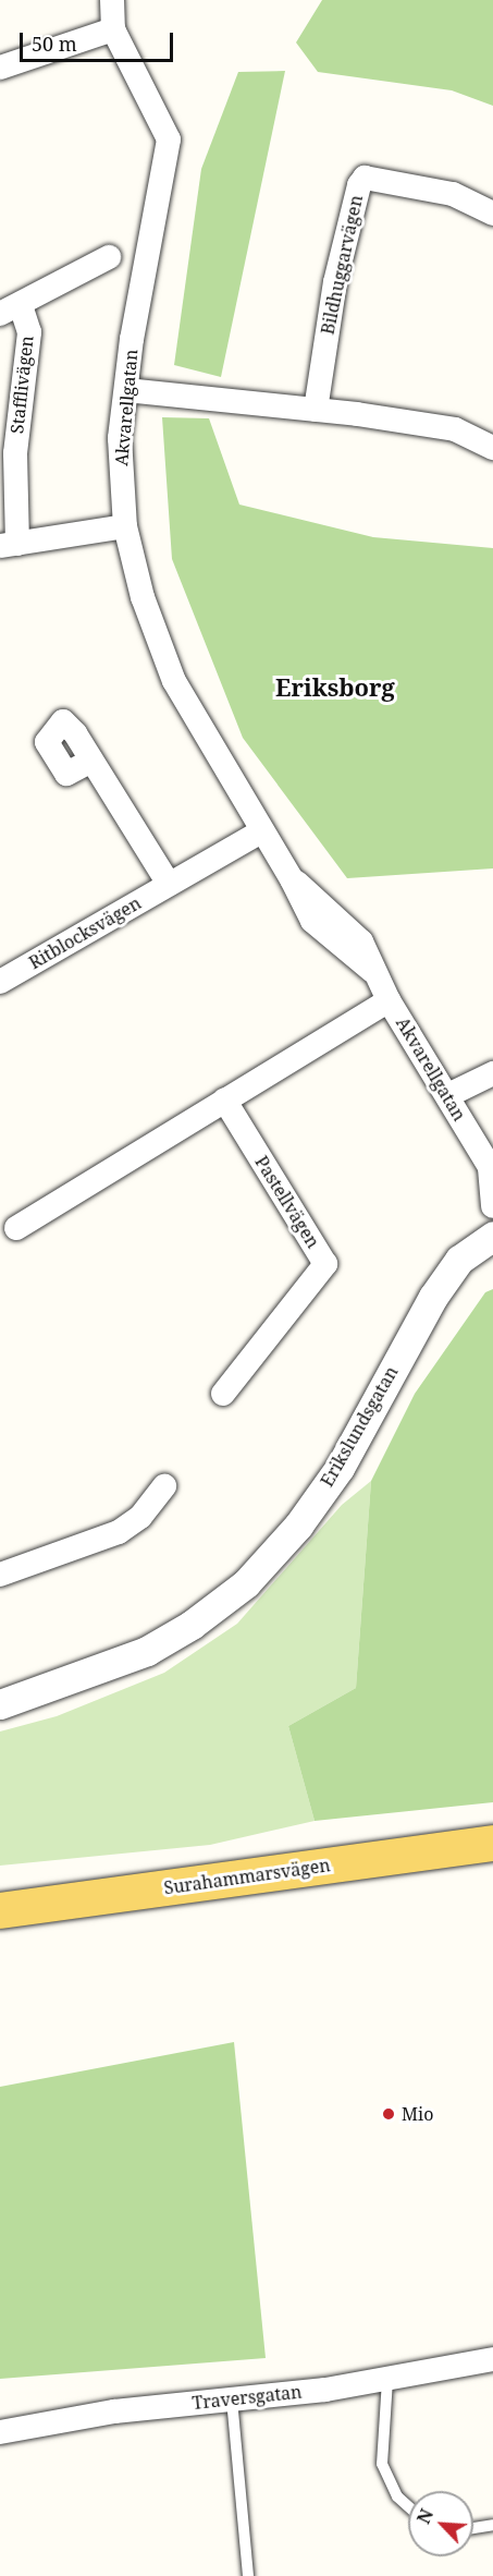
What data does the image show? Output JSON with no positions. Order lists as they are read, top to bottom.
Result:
{
  "streets": {
    "main road": ["Surahammarsvägen"],
    "street": [
      "Bildhuggarvägen",
      "Stafflivägen",
      "Akvarellgatan",
      "Ritblocksvägen",
      "Pastellvägen",
      "Erikslundsgatan",
      "Traversgatan"
    ]
  },
  "crossings": [
    ["Stafflivägen", "Akvarellgatan"],
    ["Akvarellgatan", "Ritblocksvägen"]
  ],
  "districts": ["Eriksborg"],
  "places": ["Mio"],
  "scale_bar": "50 m",
  "north": "top left"
}
